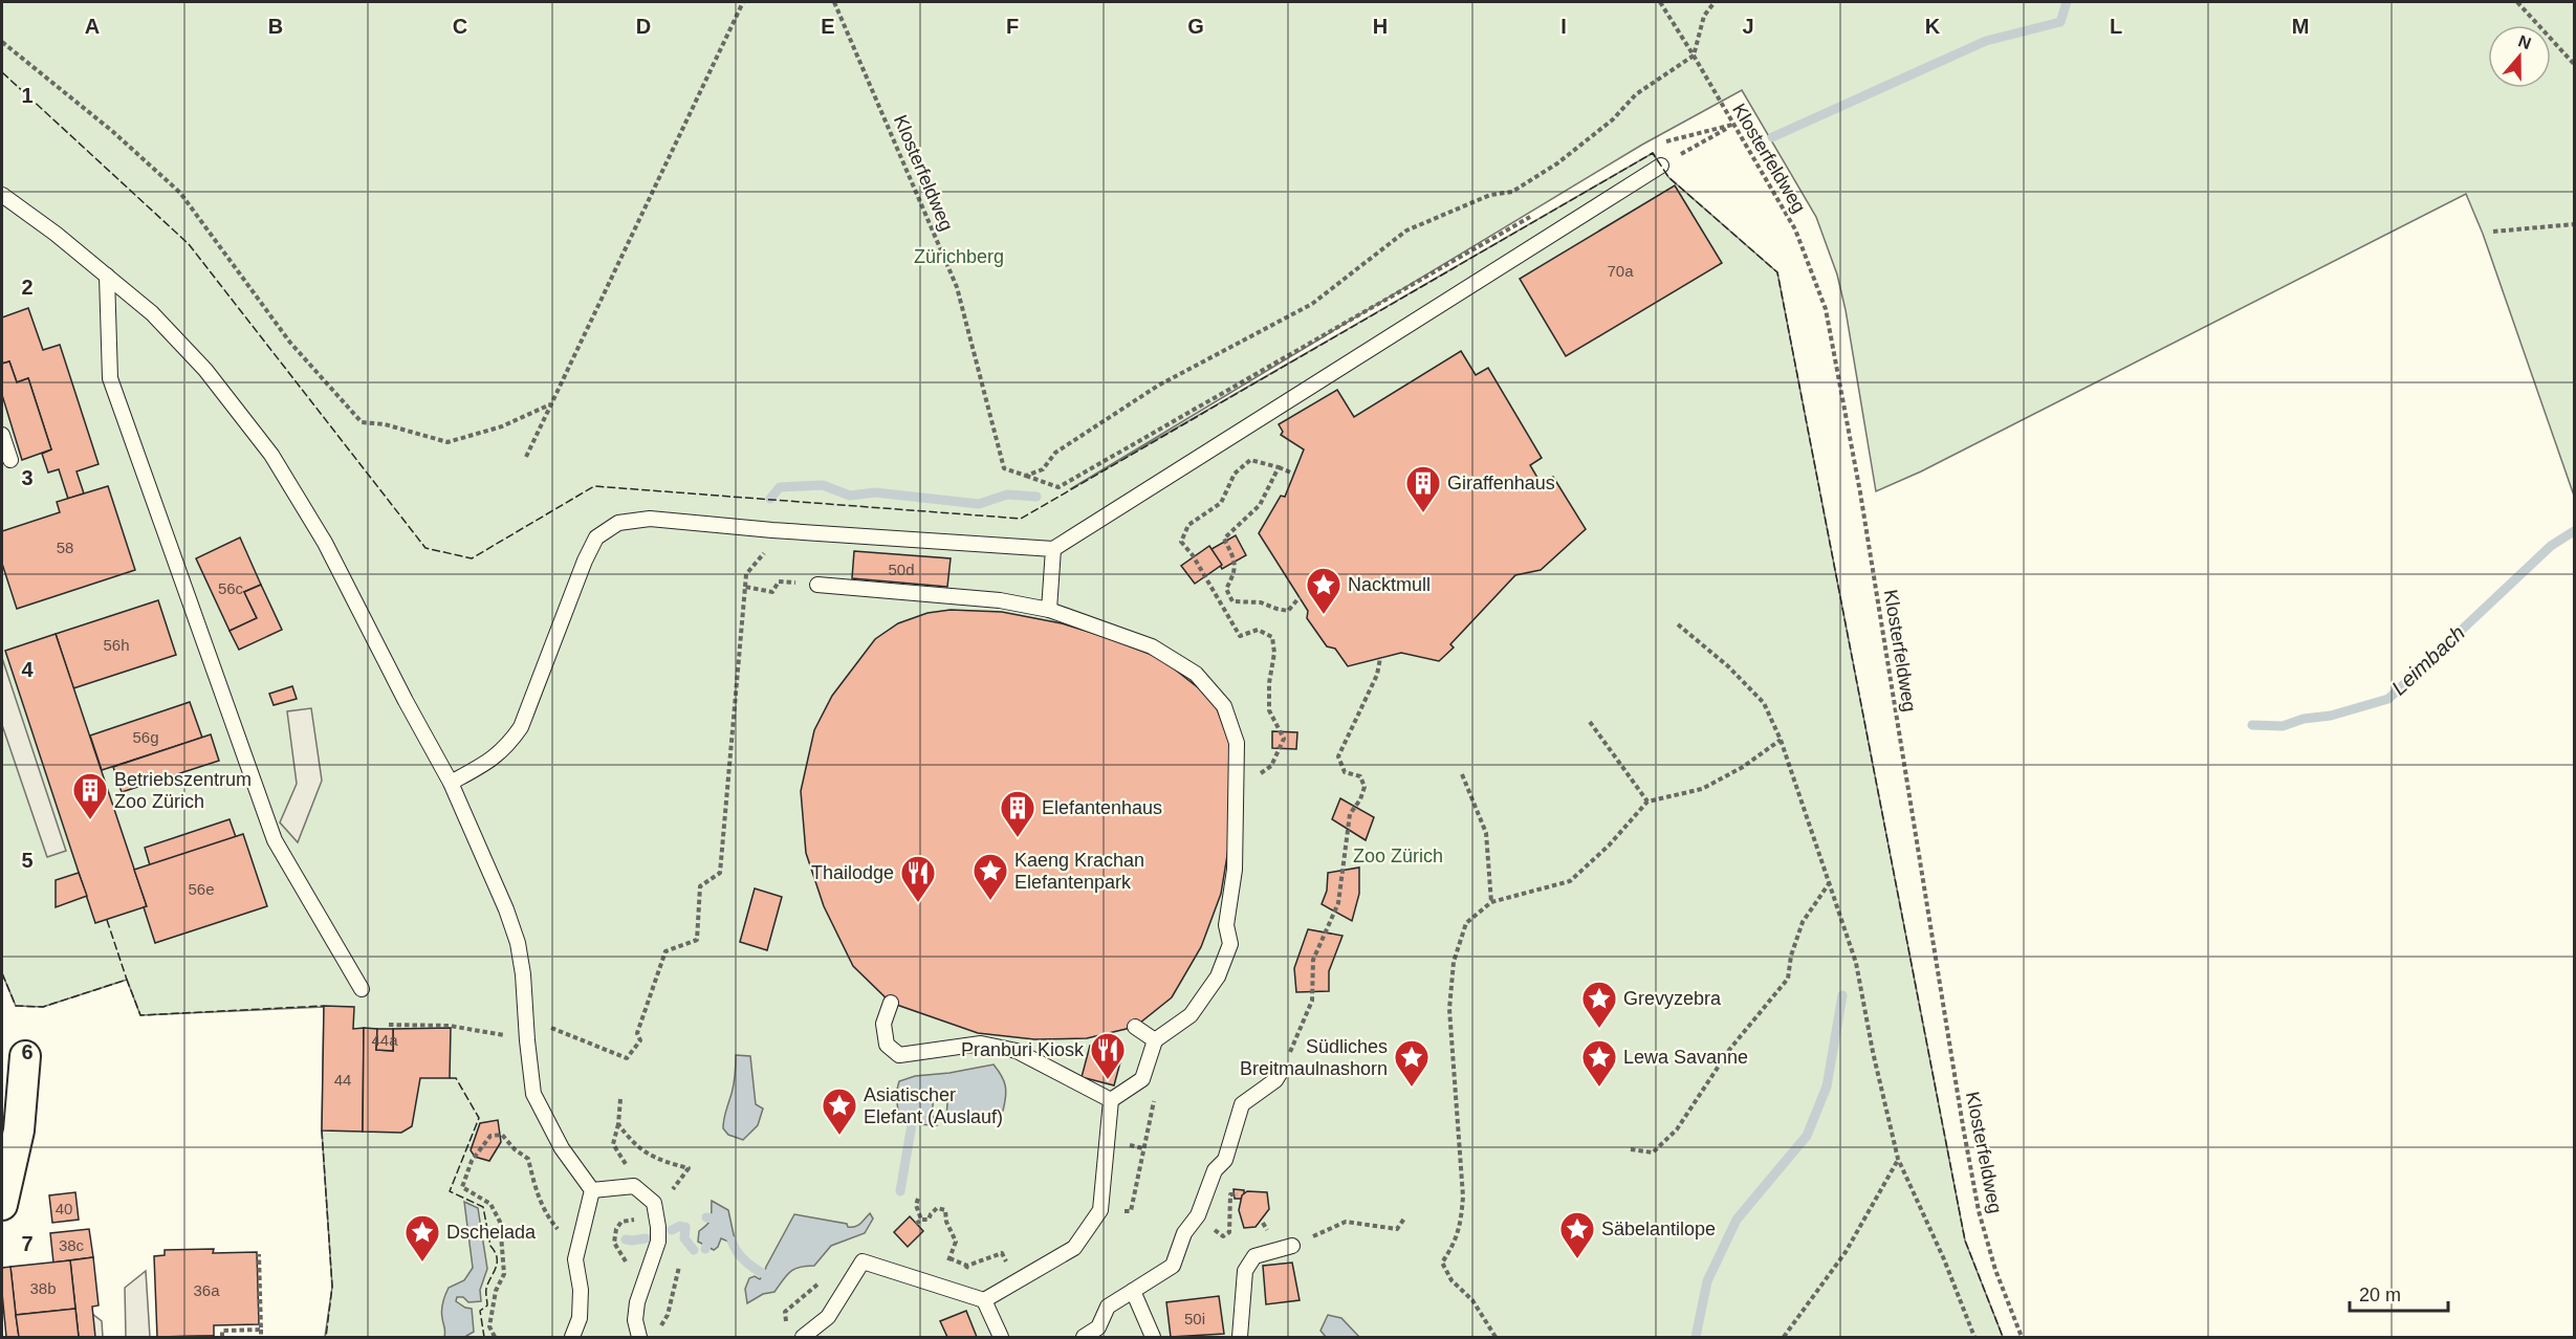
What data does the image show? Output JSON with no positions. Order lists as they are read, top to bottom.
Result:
{
  "streets": {
    "path": ["Klosterfeldweg"]
  },
  "water": ["Leimbach"],
  "parks": ["Zürichberg", "Zoo Zürich"],
  "places": {
    "building": ["Giraffenhaus", "Betriebszentrum Zoo Zürich", "Elefantenhaus"],
    "place": [
      "Nacktmull",
      "Kaeng Krachan Elefantenpark",
      "Grevyzebra",
      "Südliches Breitmaulnashorn",
      "Lewa Savanne",
      "Asiatischer Elefant (Auslauf)",
      "Säbelantilope",
      "Dschelada"
    ],
    "restaurant": ["Thailodge", "Pranburi Kiosk"]
  },
  "house_numbers": [
    "70a",
    "58",
    "50d",
    "56c",
    "56h",
    "56g",
    "56e",
    "44a",
    "44",
    "40",
    "38c",
    "38b",
    "36a",
    "50i"
  ],
  "scale_bar": "20 m",
  "north": "top",
  "grid": {
    "columns": [
      "A",
      "B",
      "C",
      "D",
      "E",
      "F",
      "G",
      "H",
      "I",
      "J",
      "K",
      "L",
      "M"
    ],
    "rows": [
      "1",
      "2",
      "3",
      "4",
      "5",
      "6",
      "7"
    ]
  }
}
